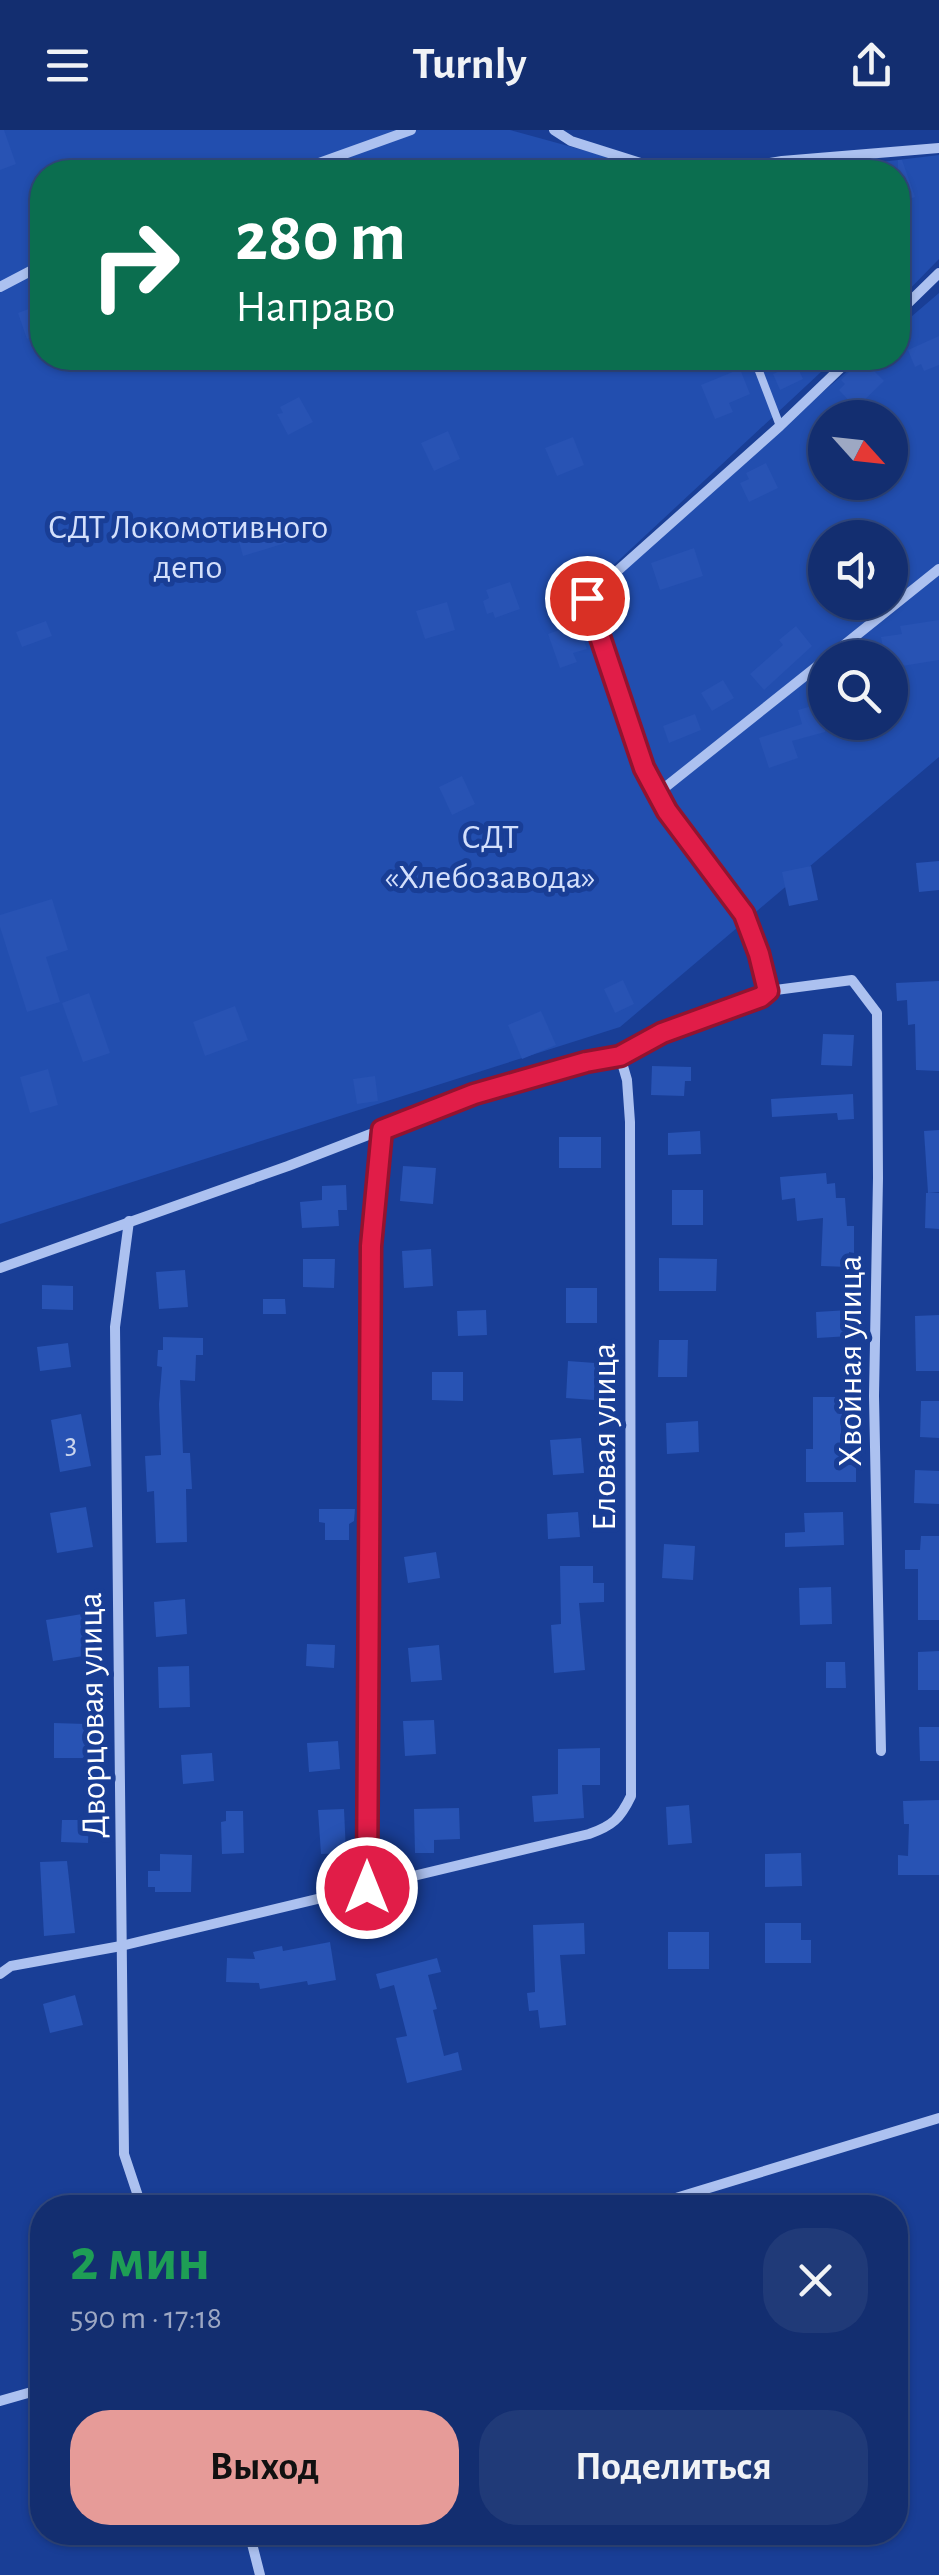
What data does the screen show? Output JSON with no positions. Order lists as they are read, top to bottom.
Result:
{
  "streets": {
    "street": ["Хвойная улица", "Еловая улица", "Дворцовая улица"]
  },
  "parks": ["СДТ Локомотивного депо", "СДТ «Хлебозавода»"],
  "house_numbers": ["3"],
  "north": "bottom right",
  "page": {
    "header": "Turnly",
    "turn": ["280 m", "Направо"],
    "heading": ["2 мин", "590 m · 17:18"],
    "buttons": ["Выход", "Поделиться"]
  }
}
